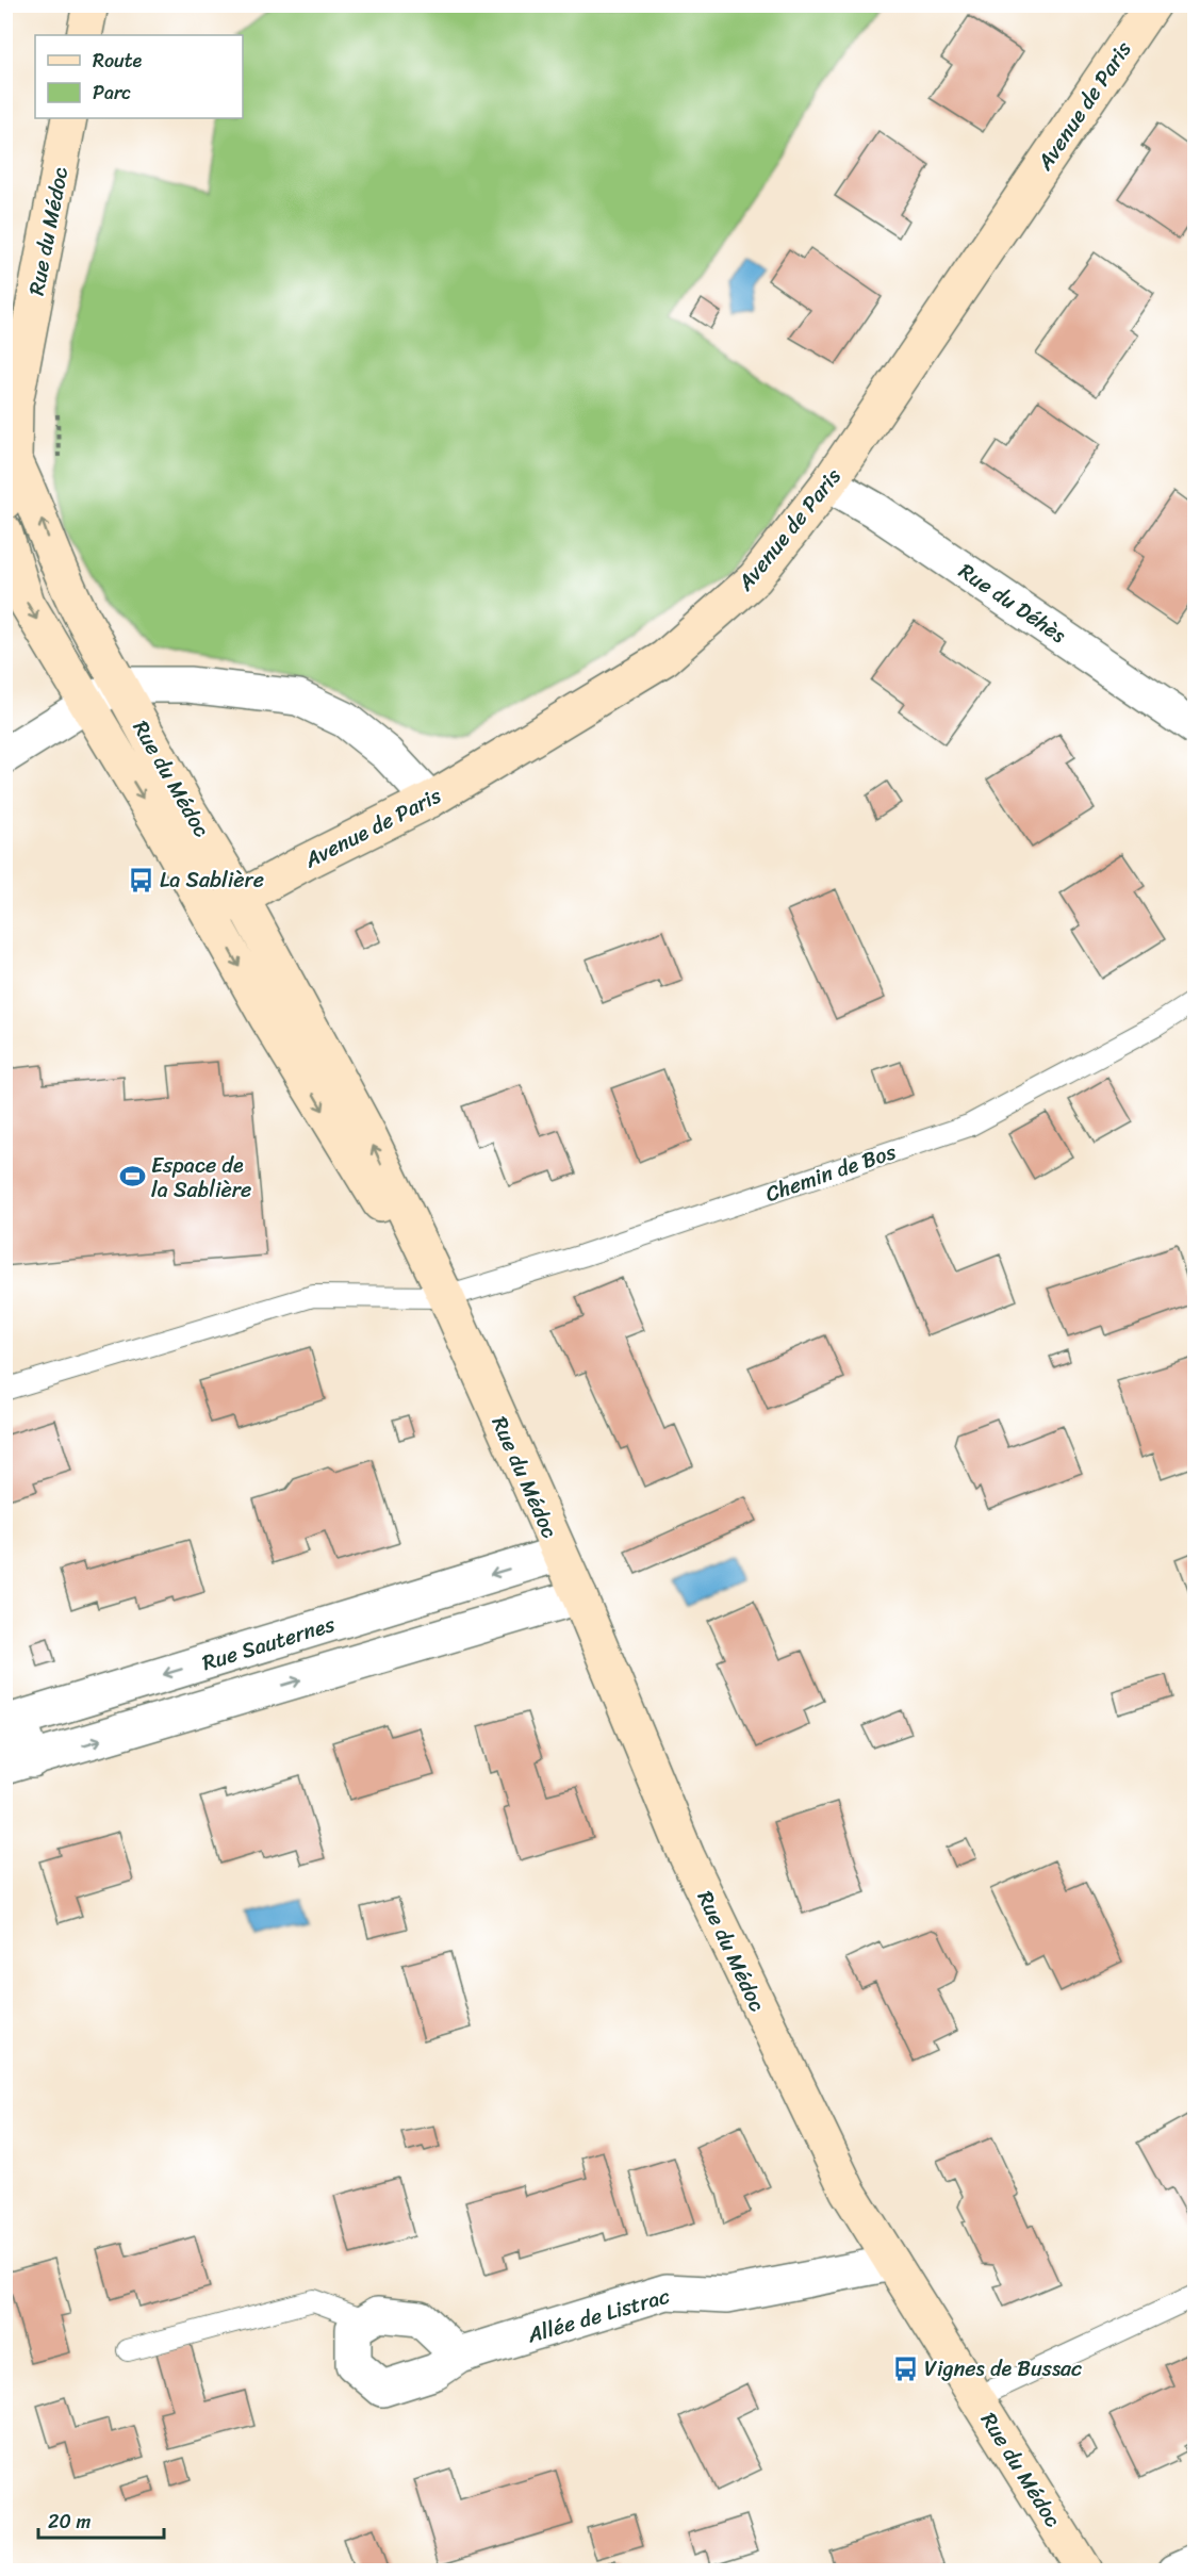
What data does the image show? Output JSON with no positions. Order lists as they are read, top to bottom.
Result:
{
  "streets": {
    "street": [
      "Avenue de Paris",
      "Rue du Médoc",
      "Rue du Déhès",
      "Rue Sauternes",
      "Allée de Listrac"
    ],
    "lane": ["Chemin de Bos"]
  },
  "crossings": [
    ["Avenue de Paris", "Rue du Médoc"],
    ["Avenue de Paris", "Rue du Déhès"],
    ["Rue du Médoc", "Chemin de Bos"],
    ["Rue du Médoc", "Rue Sauternes"],
    ["Rue du Médoc", "Allée de Listrac"]
  ],
  "places": {
    "bus stop": ["La Sablière", "Vignes de Bussac"],
    "sports": ["Espace de la Sablière"]
  },
  "legend": ["Route", "Parc"],
  "scale_bar": "20 m"
}
